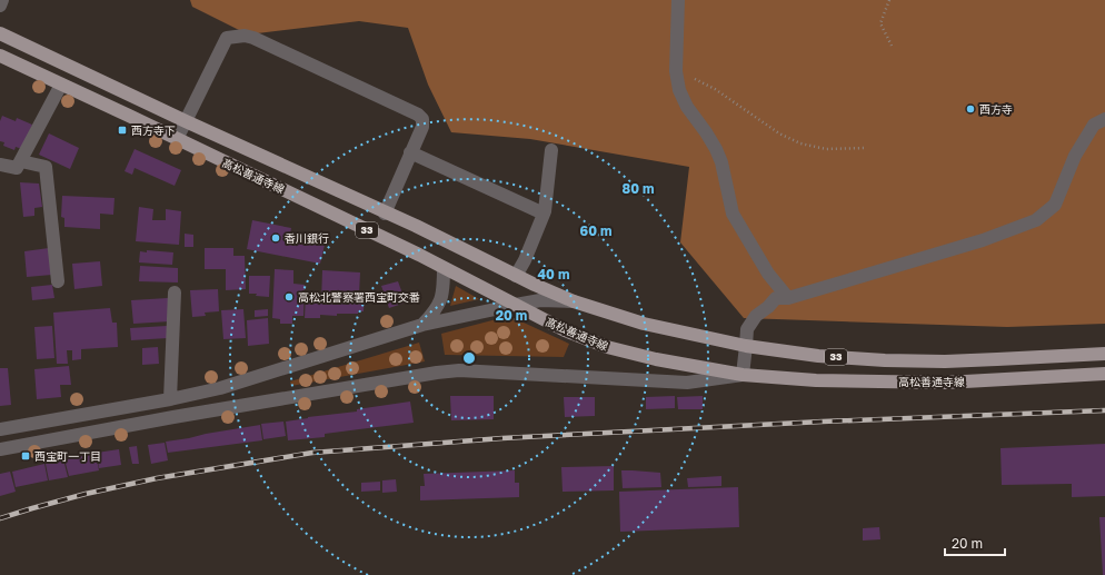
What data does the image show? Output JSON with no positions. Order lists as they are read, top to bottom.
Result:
{
  "streets": {
    "main road": ["高松善通寺線", "33"]
  },
  "places": {
    "other": ["西方寺", "香川銀行", "高松北警察署西宝町交番"],
    "transit": ["西方寺下", "西宝町一丁目"]
  },
  "scale_bar": "20 m",
  "rings": [
    "80 m",
    "60 m",
    "40 m",
    "20 m"
  ]
}
